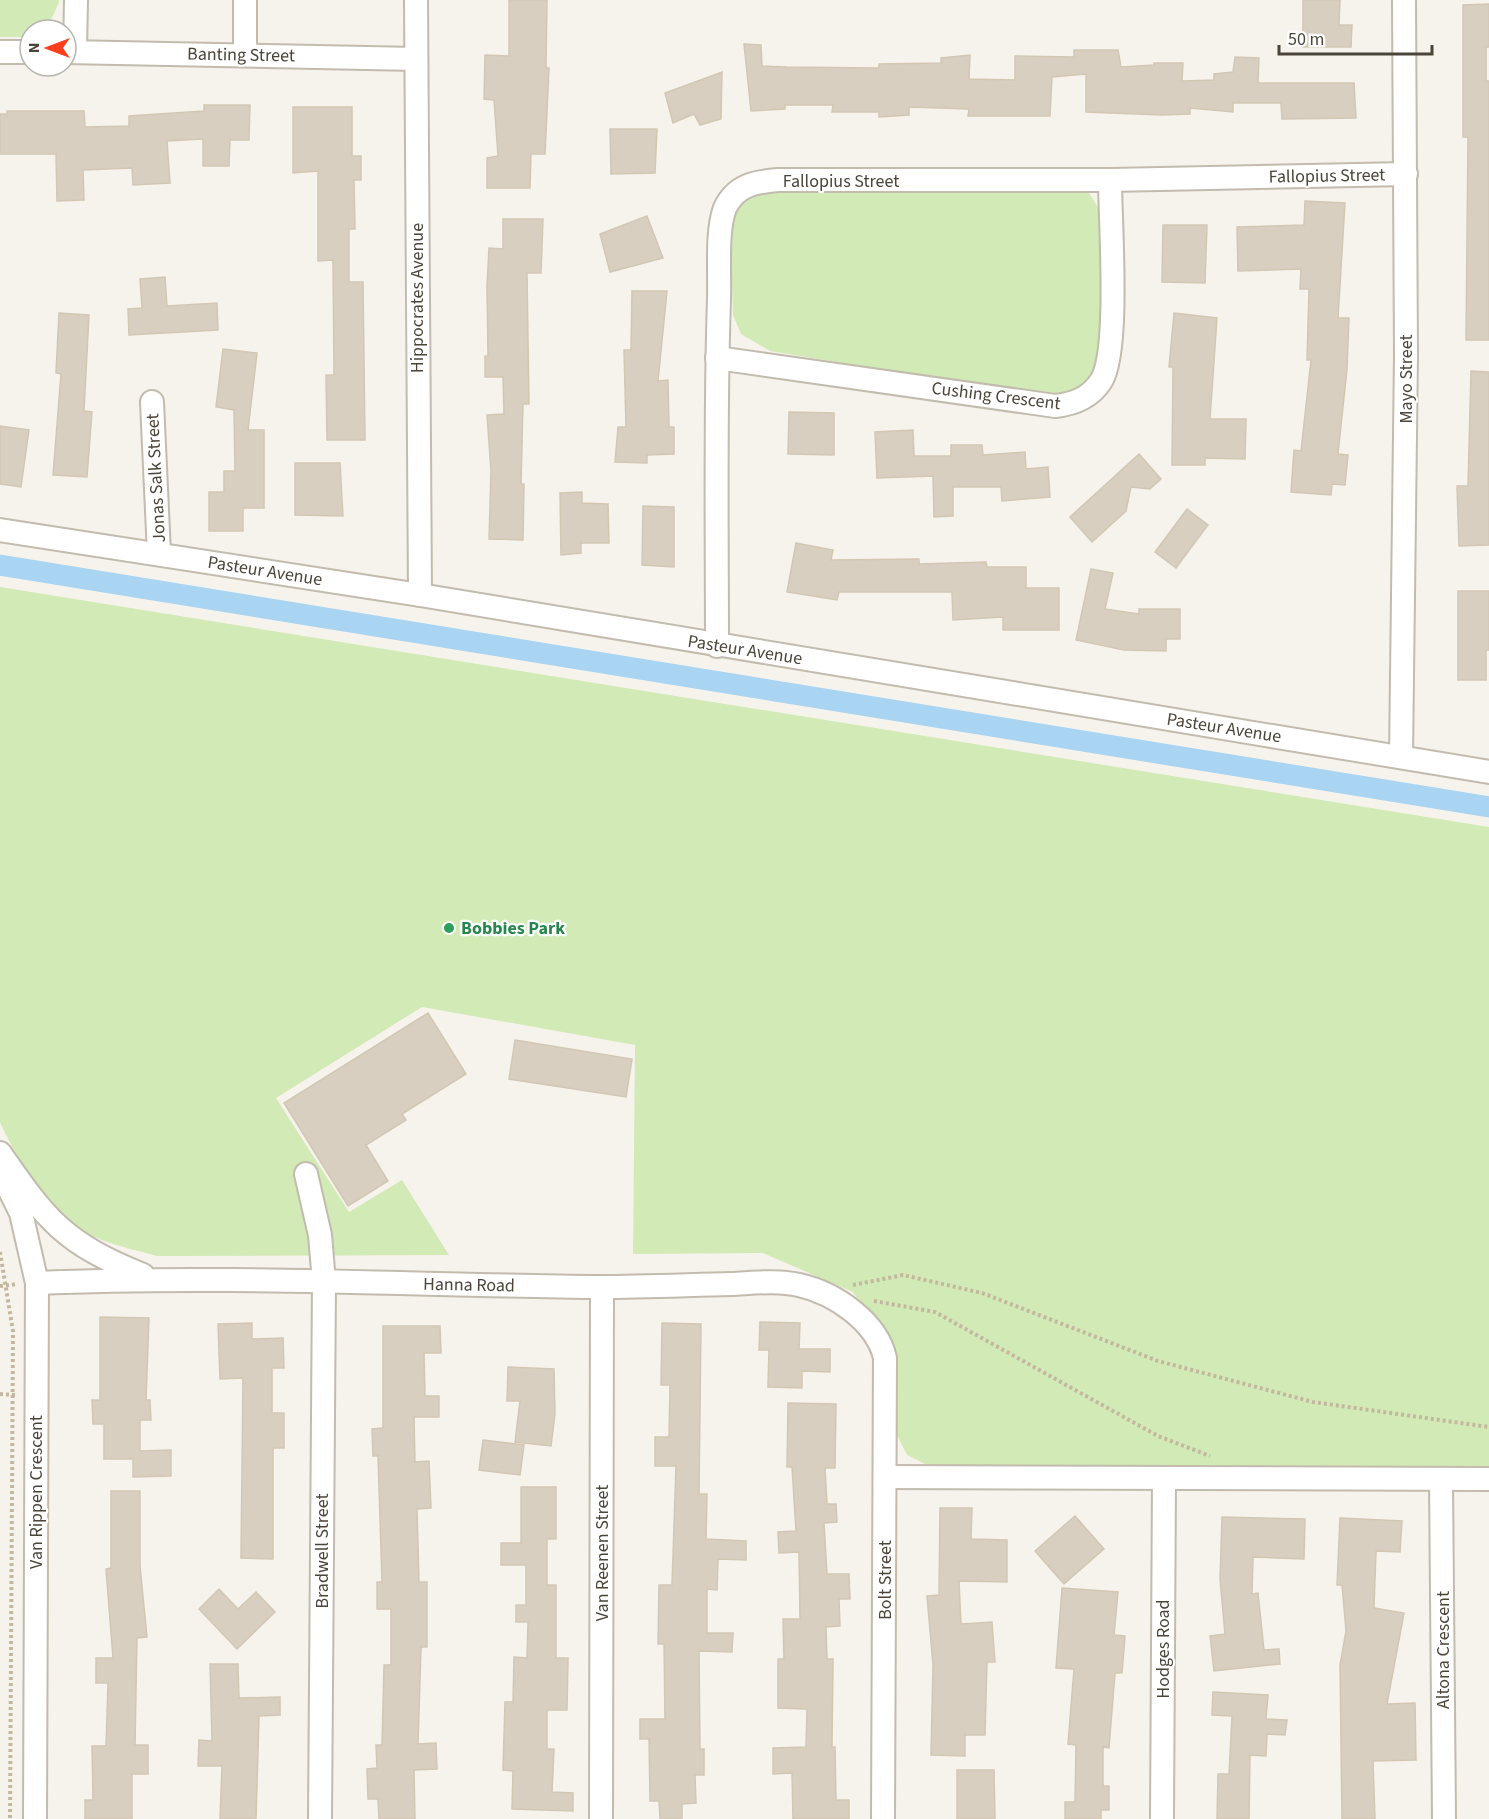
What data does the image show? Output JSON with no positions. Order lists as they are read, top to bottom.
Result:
{
  "streets": {
    "street": [
      "Banting Street",
      "Fallopius Street",
      "Hippocrates Avenue",
      "Mayo Street",
      "Cushing Crescent",
      "Jonas Salk Street",
      "Pasteur Avenue",
      "Hanna Road",
      "Van Rippen Crescent",
      "Bradwell Street",
      "Van Reenen Street",
      "Bolt Street",
      "Hodges Road",
      "Altona Crescent"
    ]
  },
  "crossings": [
    ["Banting Street", "Hippocrates Avenue"],
    ["Fallopius Street", "Mayo Street"],
    ["Fallopius Street", "Cushing Crescent"],
    ["Fallopius Street", "Pasteur Avenue"],
    ["Hippocrates Avenue", "Pasteur Avenue"],
    ["Mayo Street", "Pasteur Avenue"],
    ["Jonas Salk Street", "Pasteur Avenue"],
    ["Hanna Road", "Van Rippen Crescent"],
    ["Hanna Road", "Bradwell Street"],
    ["Hanna Road", "Van Reenen Street"],
    ["Hanna Road", "Bolt Street"]
  ],
  "places": ["Bobbies Park"],
  "scale_bar": "50 m",
  "north": "left"
}
